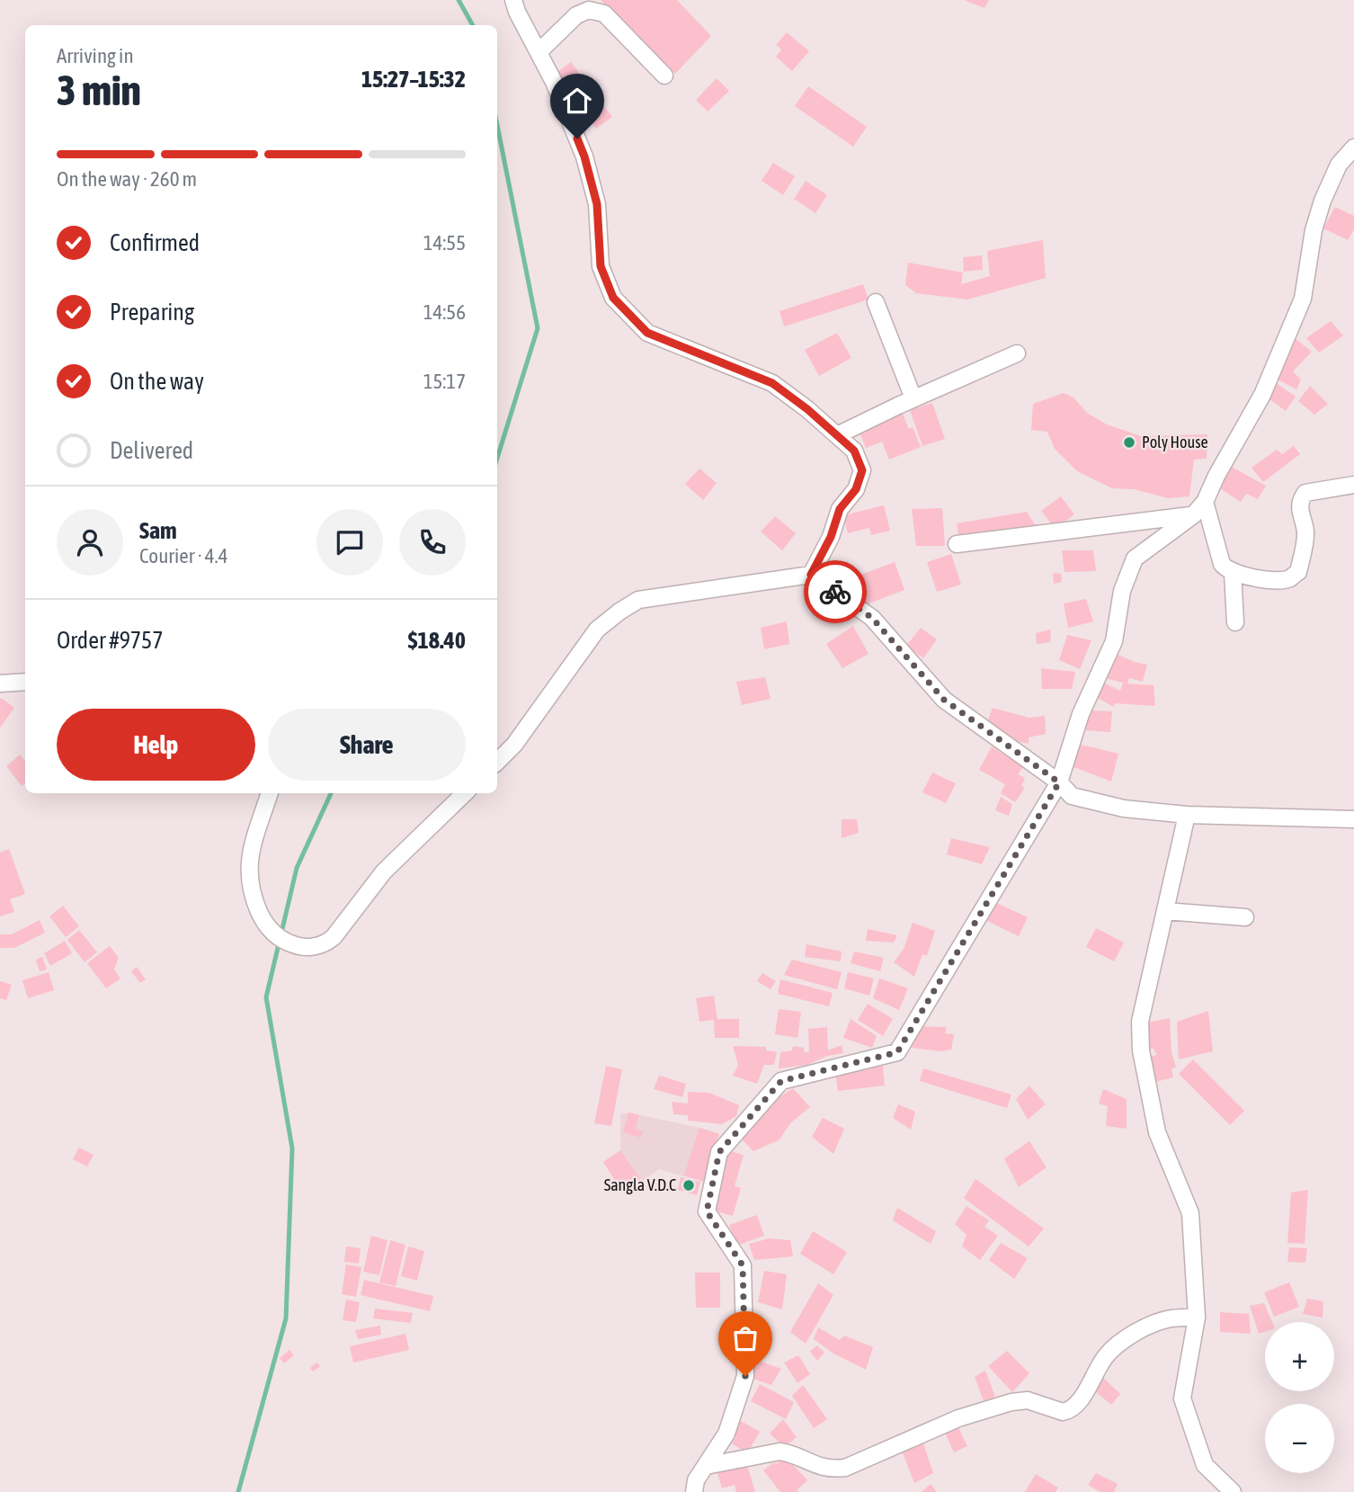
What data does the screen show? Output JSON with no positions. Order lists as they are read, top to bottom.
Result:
{
  "places": ["Poly House", "Sangla V.D.C"],
  "page": {
    "heading": ["3 min", "Arriving in", "15:27–15:32"],
    "panel": [
      "Sam",
      "Courier · 4.4",
      "Order #9757",
      "$18.40"
    ],
    "bar": "On the way · 260 m",
    "list": [
      ["Confirmed", "14:55"],
      ["Preparing", "14:56"],
      ["On the way", "15:17"],
      "Delivered"
    ],
    "buttons": ["Help", "Share"],
    "map_buttons": ["+", "−"]
  }
}
